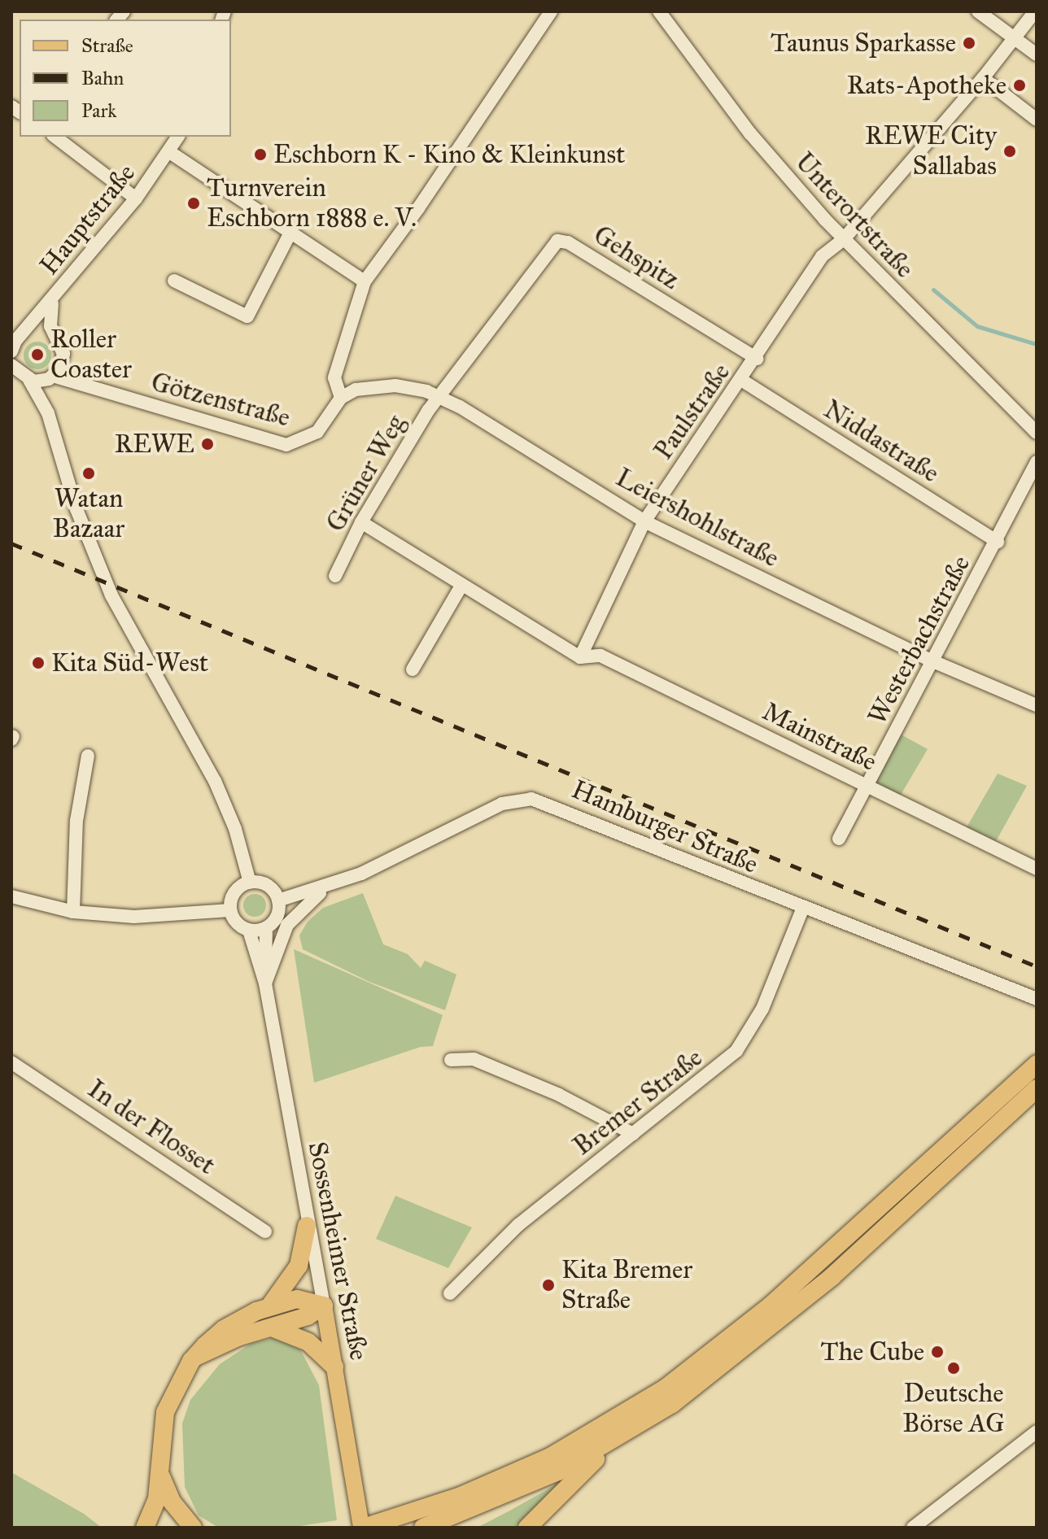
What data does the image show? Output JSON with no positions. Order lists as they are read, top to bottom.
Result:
{
  "streets": {
    "main road": ["Sossenheimer Straße"],
    "street": [
      "Unterortstraße",
      "Hauptstraße",
      "Gehspitz",
      "Götzenstraße",
      "Paulstraße",
      "Niddastraße",
      "Grüner Weg",
      "Leiershohlstraße",
      "Westerbachstraße",
      "Mainstraße",
      "Hamburger Straße",
      "Bremer Straße",
      "In der Flosset"
    ]
  },
  "crossings": [
    ["Unterortstraße", "Paulstraße"],
    ["Gehspitz", "Paulstraße"],
    ["Gehspitz", "Grüner Weg"],
    ["Gehspitz", "Leiershohlstraße"],
    ["Götzenstraße", "Leiershohlstraße"],
    ["Paulstraße", "Niddastraße"],
    ["Paulstraße", "Leiershohlstraße"],
    ["Paulstraße", "Mainstraße"],
    ["Niddastraße", "Westerbachstraße"],
    ["Grüner Weg", "Leiershohlstraße"],
    ["Leiershohlstraße", "Westerbachstraße"],
    ["Westerbachstraße", "Mainstraße"],
    ["Hamburger Straße", "Bremer Straße"],
    ["Hamburger Straße", "Sossenheimer Straße"]
  ],
  "places": [
    "Taunus Sparkasse",
    "Rats-Apotheke",
    "REWE City Sallabas",
    "Eschborn K - Kino & Kleinkunst",
    "Turnverein Eschborn 1888 e. V.",
    "Roller Coaster",
    "REWE",
    "Watan Bazaar",
    "Kita Süd-West",
    "Kita Bremer Straße",
    "The Cube",
    "Deutsche Börse AG"
  ],
  "legend": ["Straße", "Bahn", "Park"]
}
